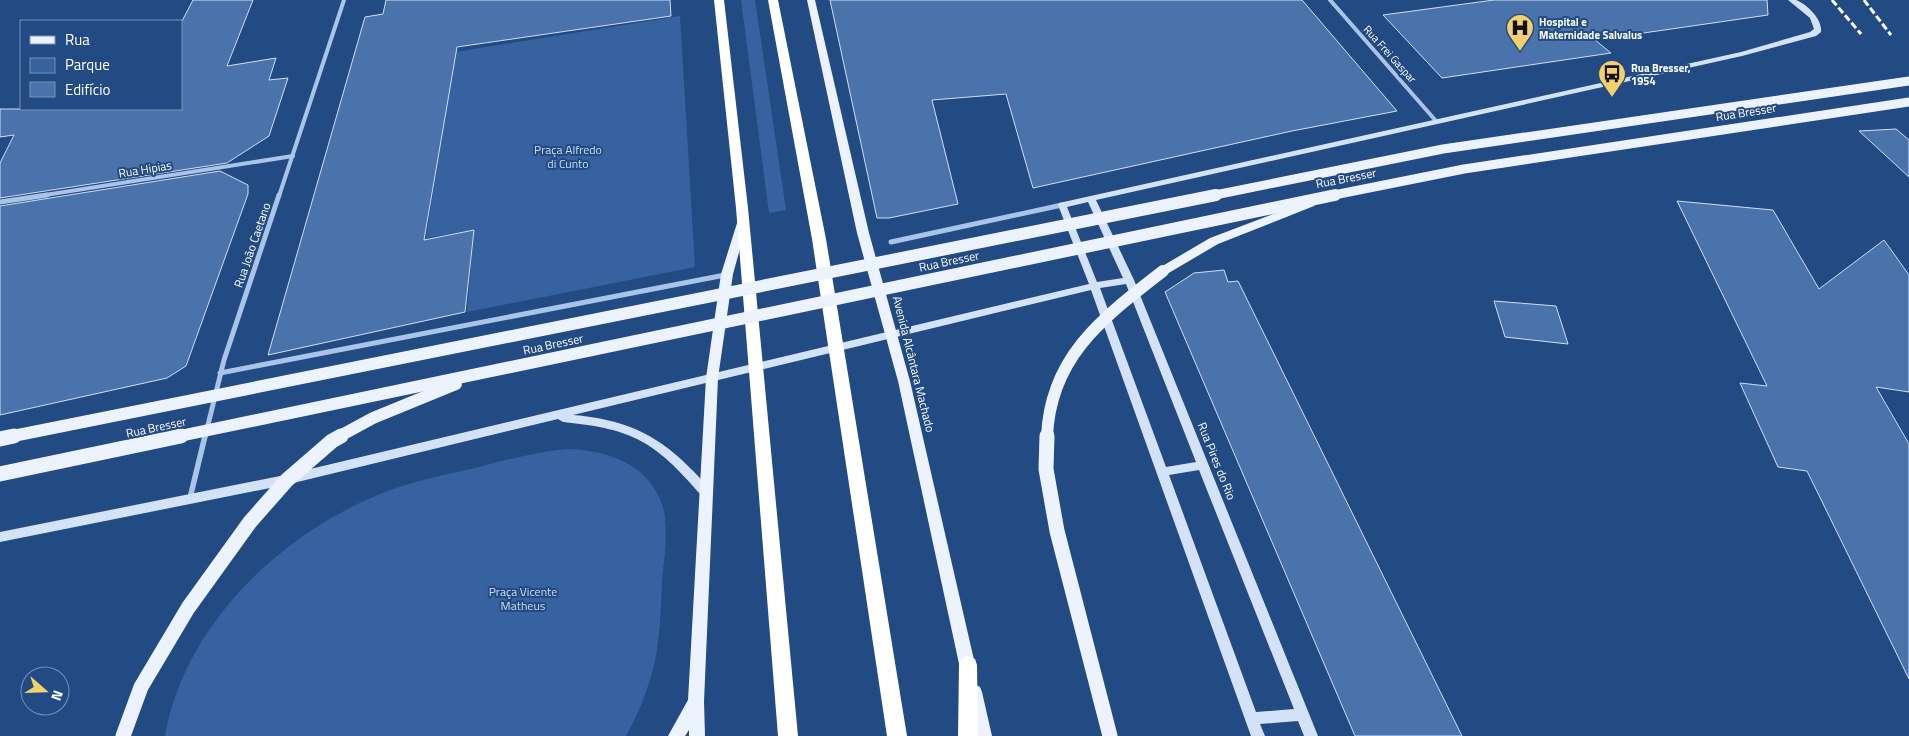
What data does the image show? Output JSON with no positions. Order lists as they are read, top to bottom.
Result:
{
  "streets": {
    "main road": ["Rua Bresser", "Avenida Alcântara Machado"],
    "street": [
      "Rua Frei Gaspar",
      "Rua Hipias",
      "Rua João Caetano",
      "Rua Pires do Rio"
    ]
  },
  "crossings": [
    ["Rua Hipias", "Rua João Caetano"]
  ],
  "parks": ["Praça Alfredo di Cunto", "Praça Vicente Matheus"],
  "places": {
    "hospital": ["Hospital e Maternidade Salvalus"],
    "bus stop": ["Rua Bresser, 1954"]
  },
  "legend": ["Rua", "Parque", "Edifício"],
  "north": "right"
}
